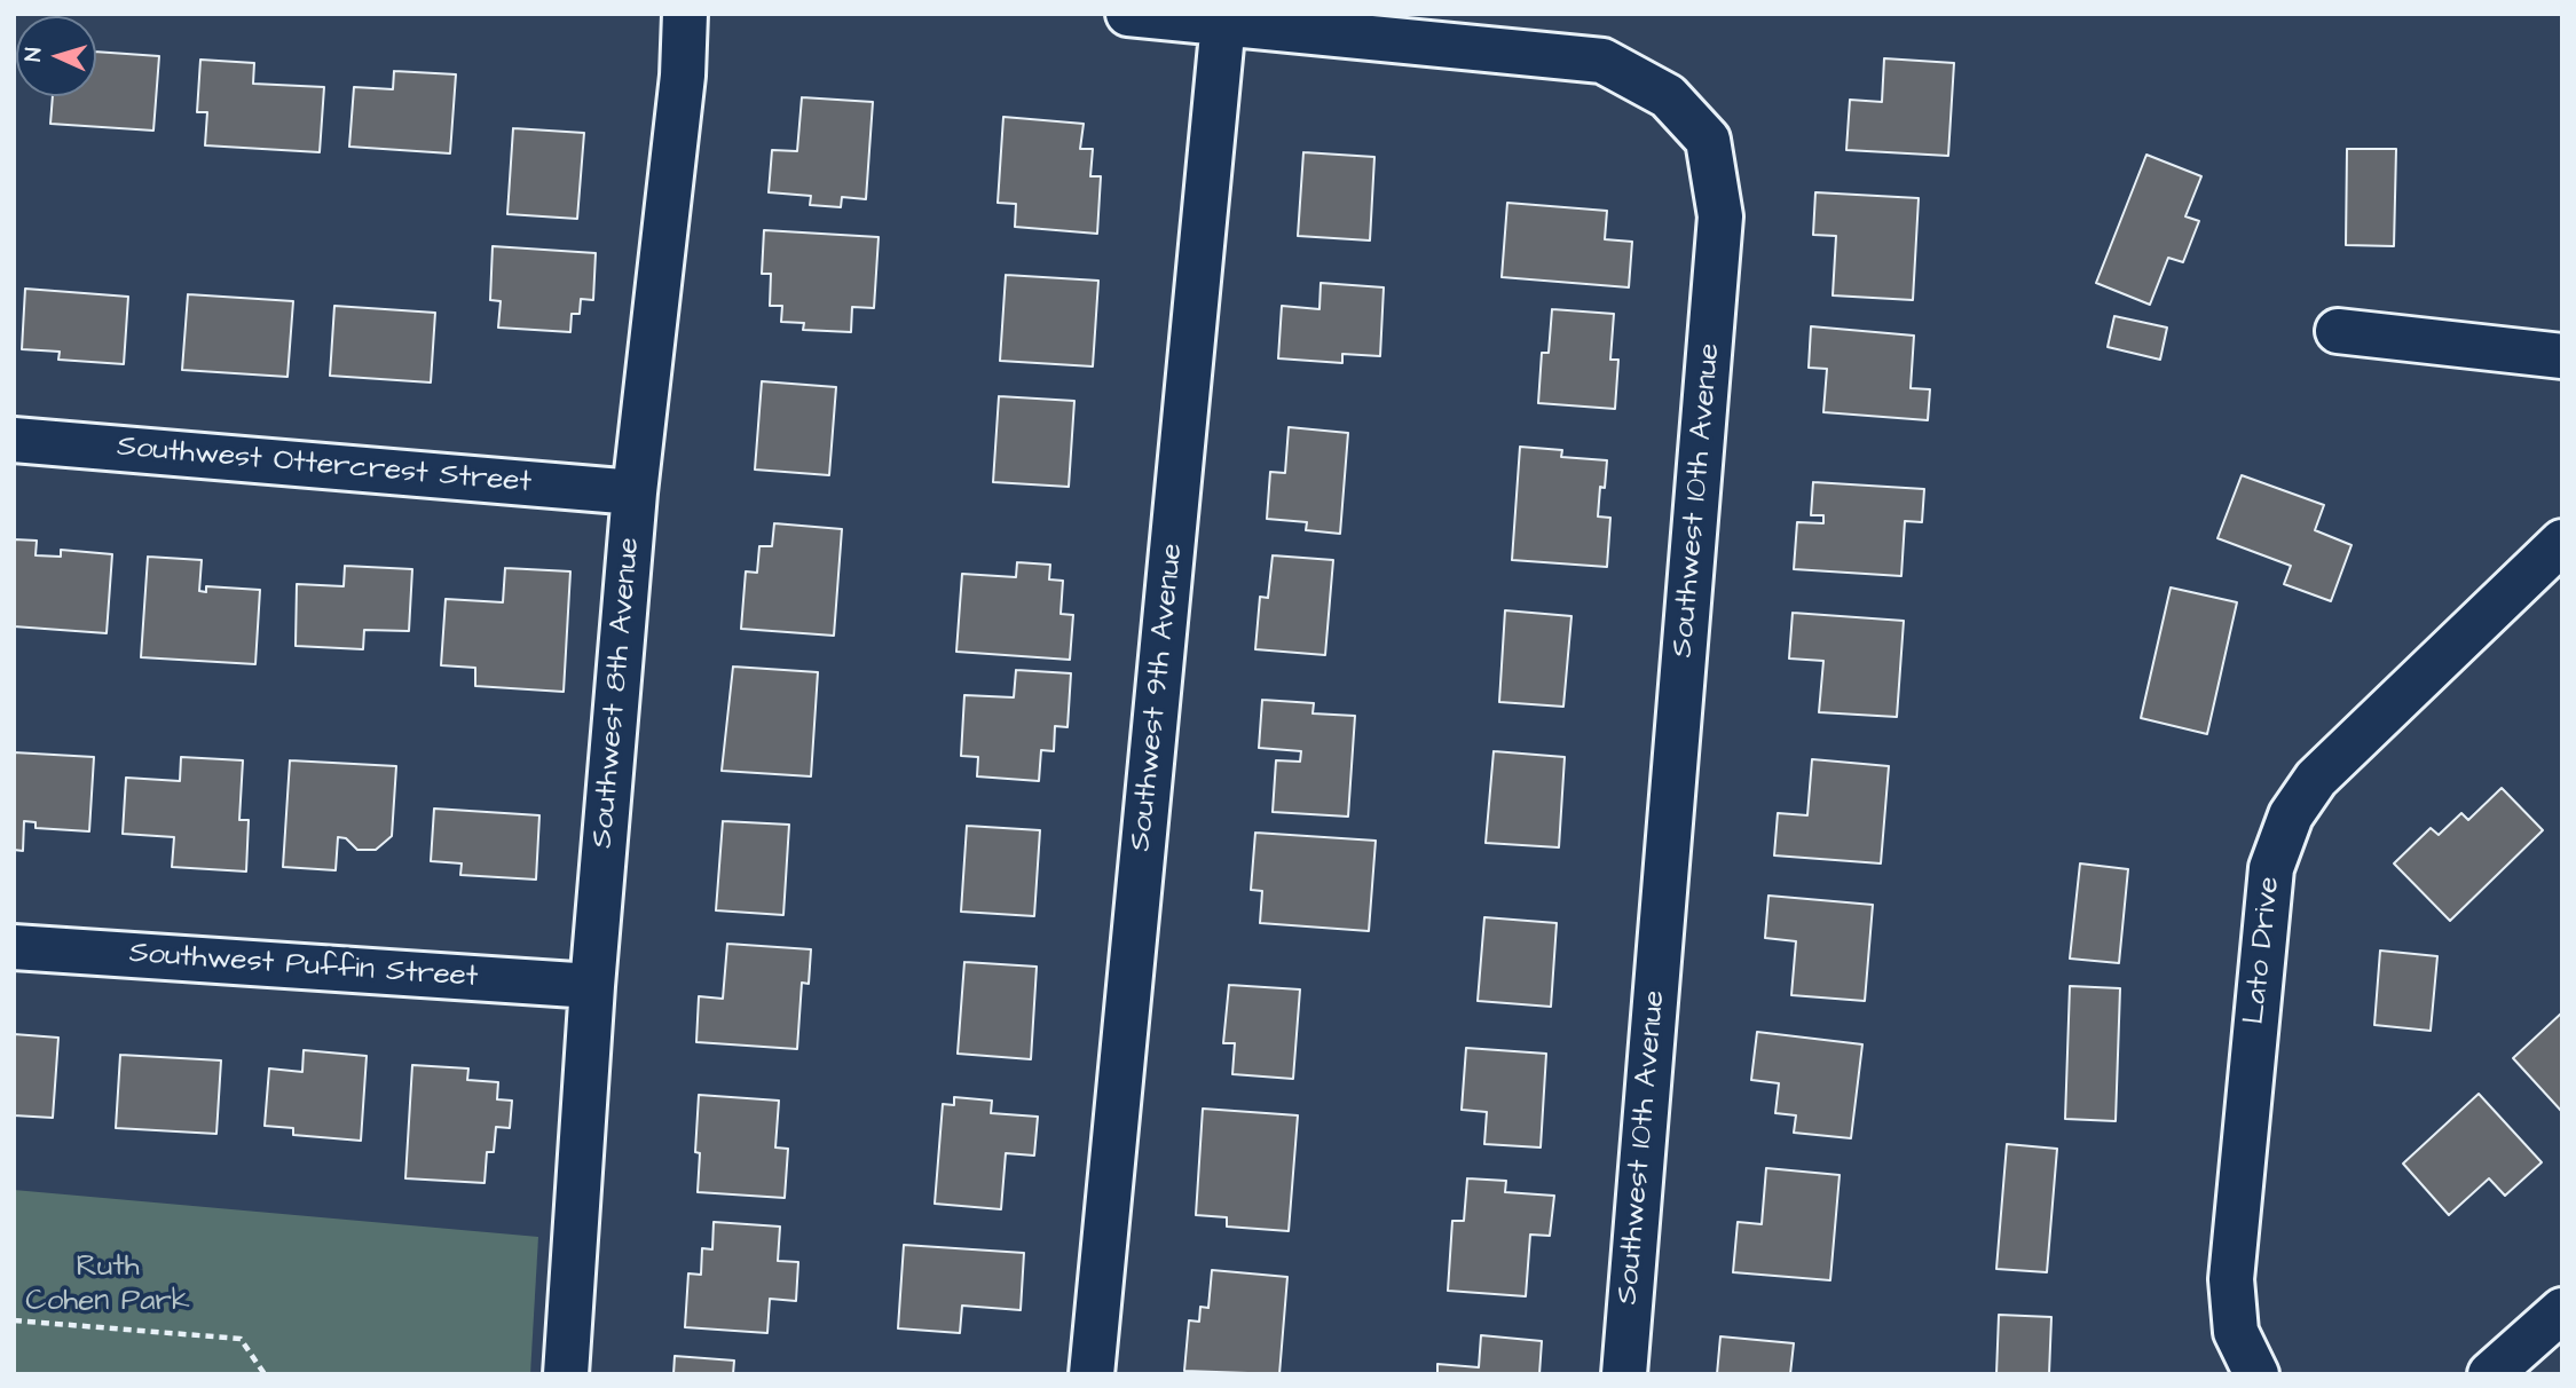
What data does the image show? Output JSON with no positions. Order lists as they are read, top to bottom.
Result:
{
  "streets": {
    "street": [
      "Southwest Ottercrest Street",
      "Southwest 10th Avenue",
      "Southwest 8th Avenue",
      "Southwest 9th Avenue",
      "Lato Drive",
      "Southwest Puffin Street"
    ]
  },
  "crossings": [
    ["Southwest Ottercrest Street", "Southwest 8th Avenue"],
    ["Southwest 10th Avenue", "Southwest 9th Avenue"],
    ["Southwest 8th Avenue", "Southwest Puffin Street"]
  ],
  "parks": ["Ruth Cohen Park"],
  "north": "left"
}
